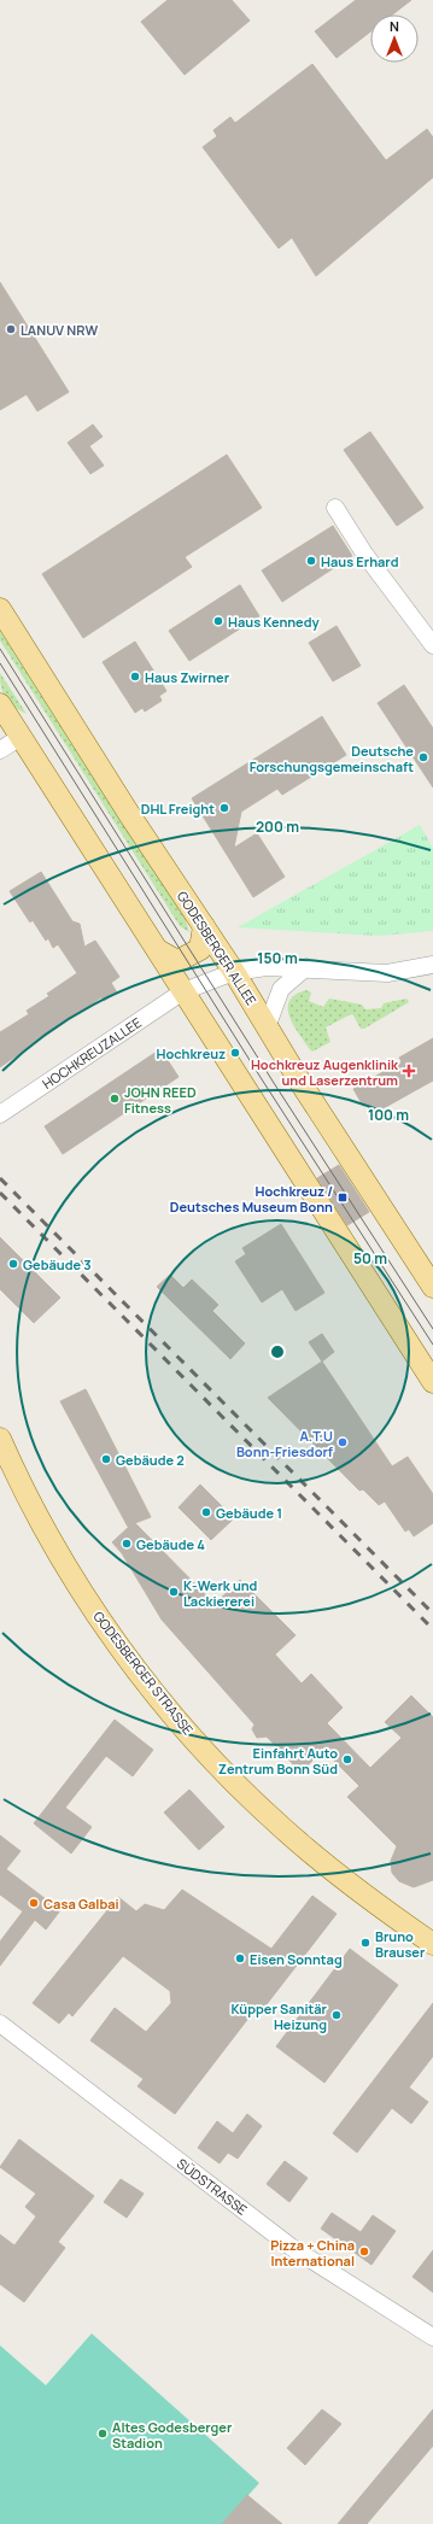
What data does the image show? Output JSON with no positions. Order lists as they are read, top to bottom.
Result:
{
  "streets": {
    "main road": ["GODESBERGER ALLEE", "GODESBERGER STRASSE"],
    "street": ["HOCHKREUZALLEE", "SÜDSTRASSE"]
  },
  "crossings": [
    ["GODESBERGER ALLEE", "HOCHKREUZALLEE"]
  ],
  "places": {
    "other": [
      "LANUV NRW",
      "Haus Erhard",
      "Haus Kennedy",
      "Haus Zwirner",
      "Deutsche Forschungsgemeinschaft",
      "DHL Freight",
      "Hochkreuz",
      "JOHN REED Fitness",
      "Gebäude 3",
      "A.T.U Bonn-Friesdorf",
      "Gebäude 2",
      "Gebäude 1",
      "Gebäude 4",
      "K-Werk und Lackiererei",
      "Einfahrt Auto Zentrum Bonn Süd",
      "Casa Galbai",
      "Bruno Brauser",
      "Eisen Sonntag",
      "Küpper Sanitär Heizung",
      "Pizza + China International",
      "Altes Godesberger Stadion"
    ],
    "health": ["Hochkreuz Augenklinik und Laserzentrum"],
    "transit": ["Hochkreuz / Deutsches Museum Bonn"]
  },
  "north": "top",
  "rings": [
    "200 m",
    "150 m",
    "100 m",
    "50 m"
  ]
}
